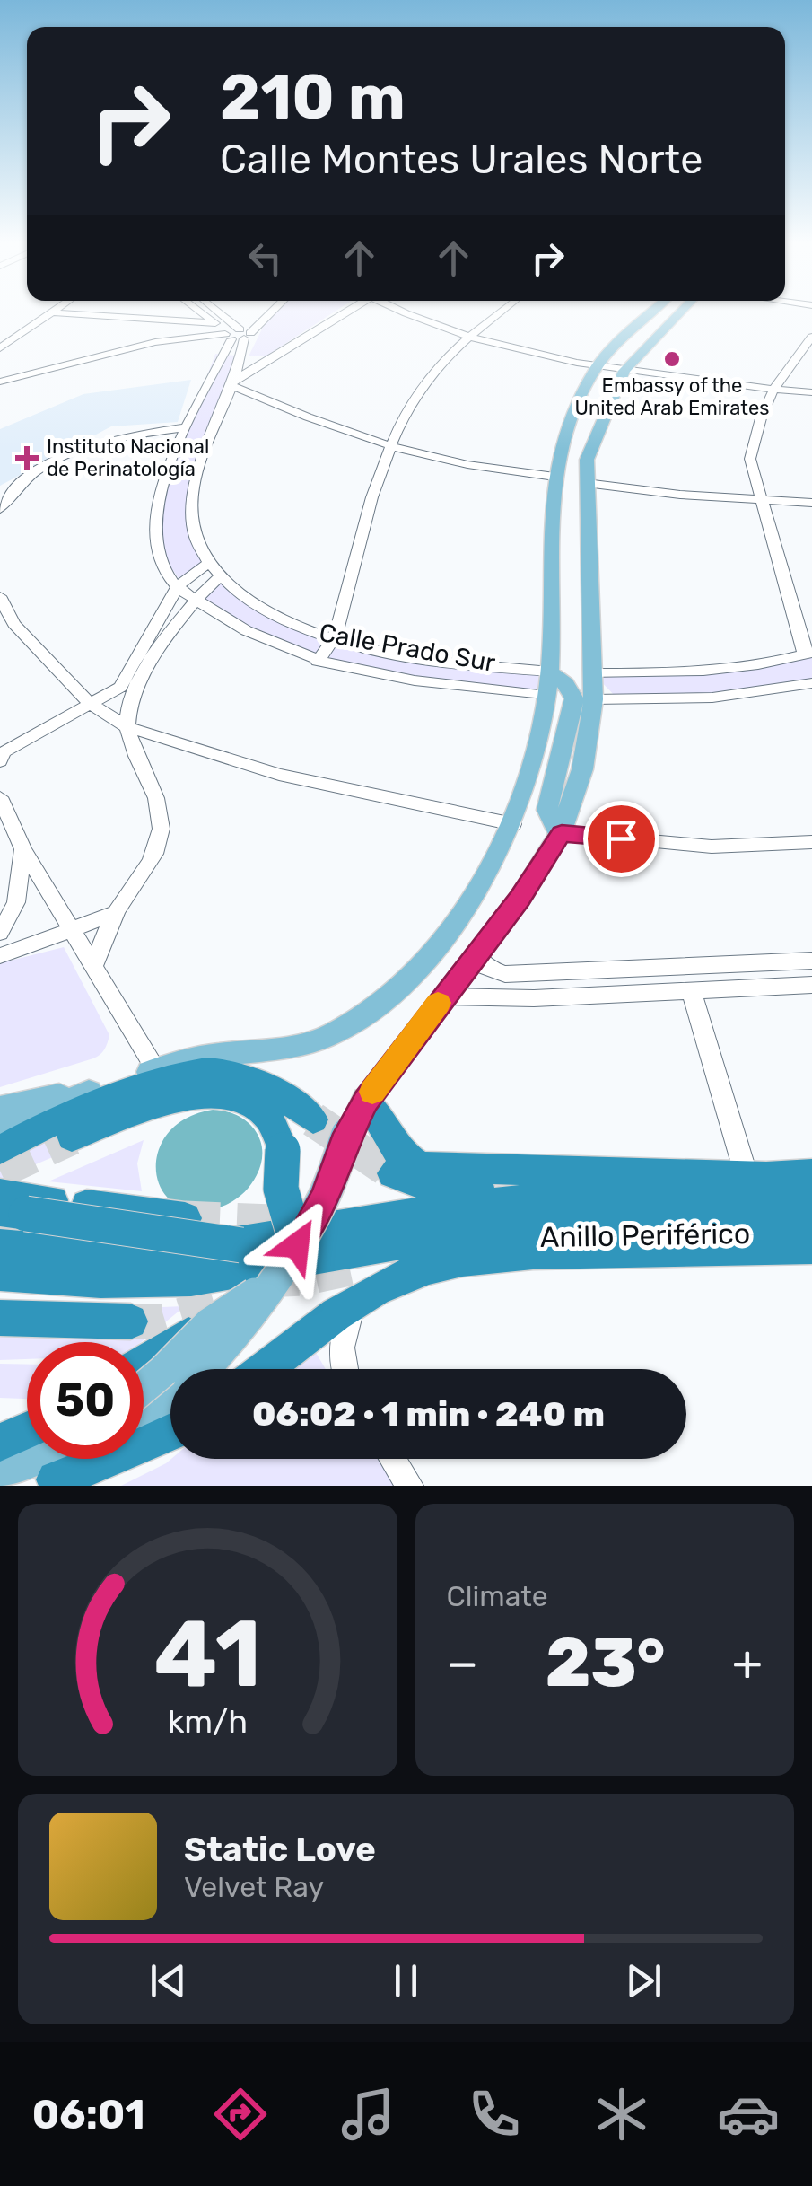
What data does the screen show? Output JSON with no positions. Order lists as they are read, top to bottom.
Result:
{
  "streets": {
    "highway": ["Anillo Periférico"],
    "main road": ["Calle Prado Sur"]
  },
  "places": {
    "other": ["Embassy of the United Arab Emirates"],
    "health": ["Instituto Nacional de Perinatología"]
  },
  "page": {
    "turn": ["210 m", "Calle Montes Urales Norte"],
    "limit": "50",
    "trip": "06:02 · 1 min · 240 m",
    "tile": "Climate",
    "heat": ["−", "23°", "+"],
    "song": ["Static Love", "Velvet Ray"],
    "tabs": "06:01",
    "gauge": ["41", "km/h"]
  }
}
